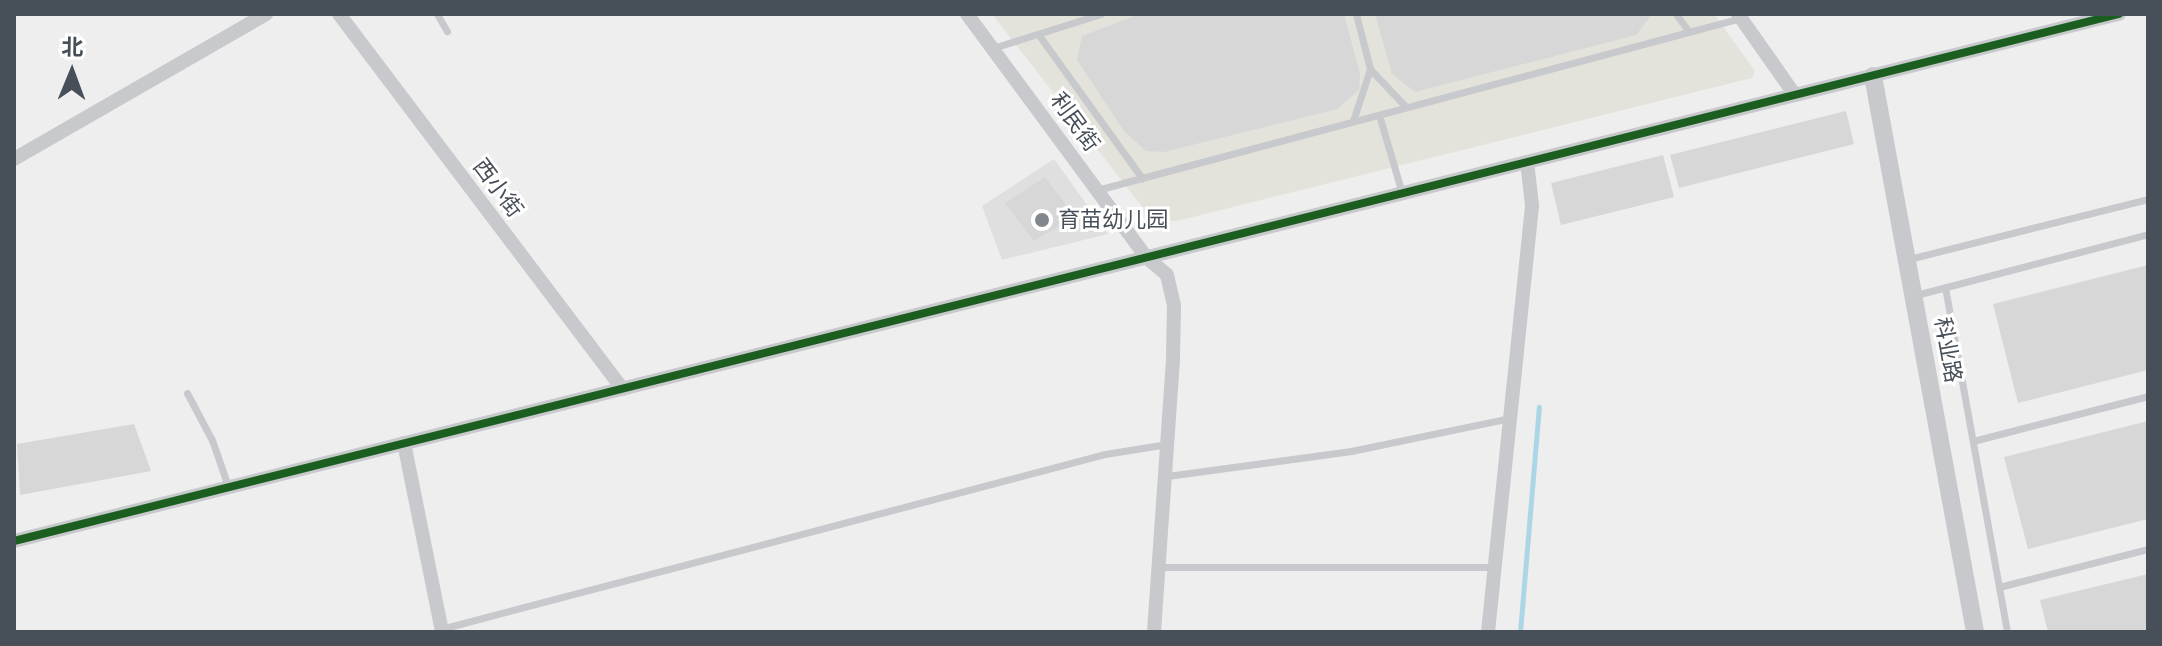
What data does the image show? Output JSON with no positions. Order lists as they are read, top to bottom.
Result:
{
  "streets": {
    "street": ["利民街", "西小街", "科业路"]
  },
  "places": ["育苗幼儿园"],
  "north": "top"
}
